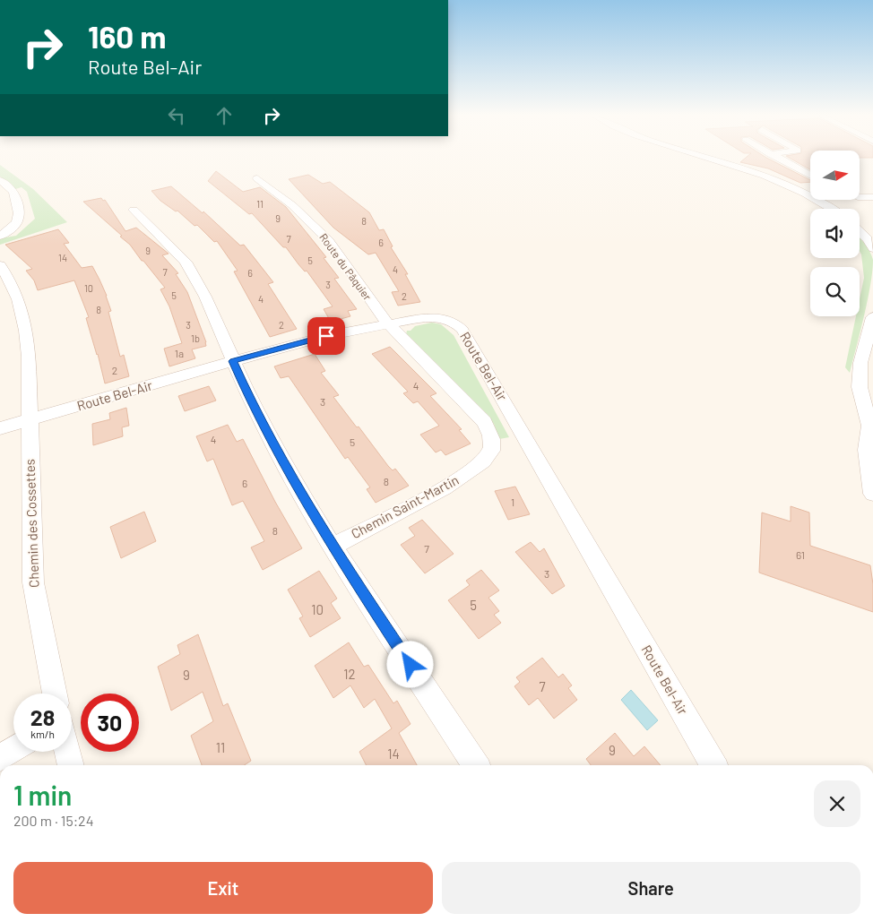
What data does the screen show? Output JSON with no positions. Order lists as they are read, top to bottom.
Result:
{
  "streets": {
    "street": [
      "Route du Pâquier",
      "Route Bel-Air",
      "Chemin Saint-Martin",
      "Chemin des Cossettes"
    ]
  },
  "crossings": [
    ["Route du Pâquier", "Route Bel-Air"],
    ["Route du Pâquier", "Chemin Saint-Martin"],
    ["Route Bel-Air", "Chemin Saint-Martin"],
    ["Route Bel-Air", "Chemin des Cossettes"]
  ],
  "house_numbers": [
    "11",
    "9",
    "8",
    "7",
    "6",
    "9",
    "14",
    "5",
    "4",
    "7",
    "6",
    "3",
    "10",
    "5",
    "2",
    "4",
    "8",
    "3",
    "2",
    "1b",
    "1a",
    "2",
    "4",
    "3",
    "4",
    "5",
    "8",
    "6",
    "1",
    "8",
    "7",
    "61",
    "3",
    "5",
    "10",
    "12",
    "9",
    "7",
    "11",
    "9",
    "14"
  ],
  "north": "right",
  "page": {
    "turn": ["160 m", "Route Bel-Air"],
    "speed": "28 km/h",
    "limit": "30",
    "heading": ["1 min", "200 m · 15:24"],
    "buttons": ["Exit", "Share"]
  }
}
